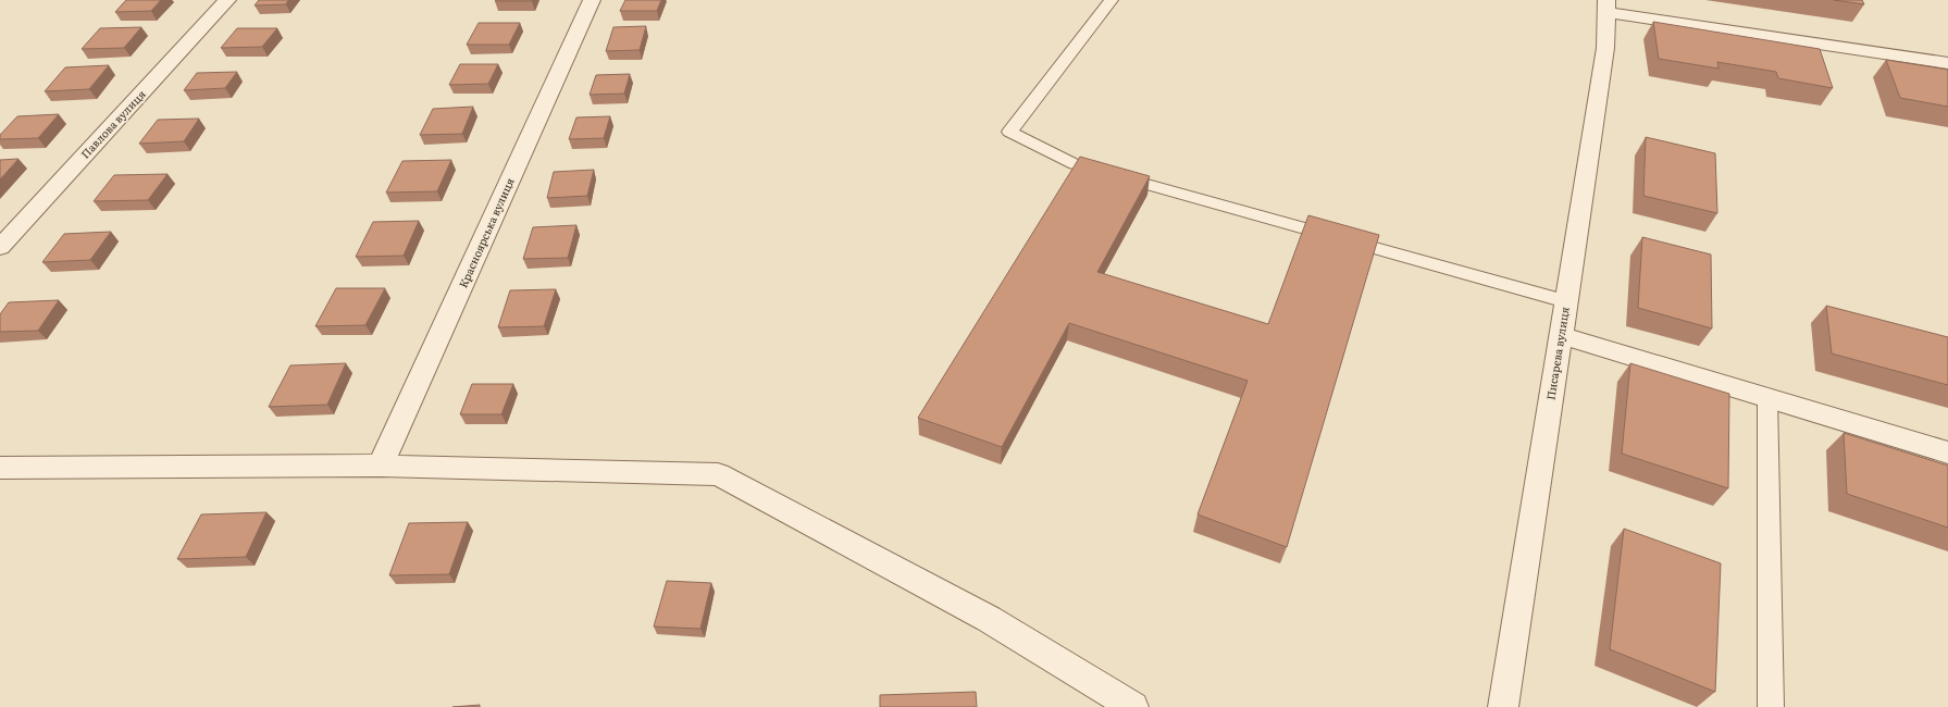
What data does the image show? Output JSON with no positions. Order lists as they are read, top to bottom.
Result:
{
  "streets": {
    "street": ["Павлова вулиця", "Красноярська вулиця", "Писарєва вулиця"]
  }
}
